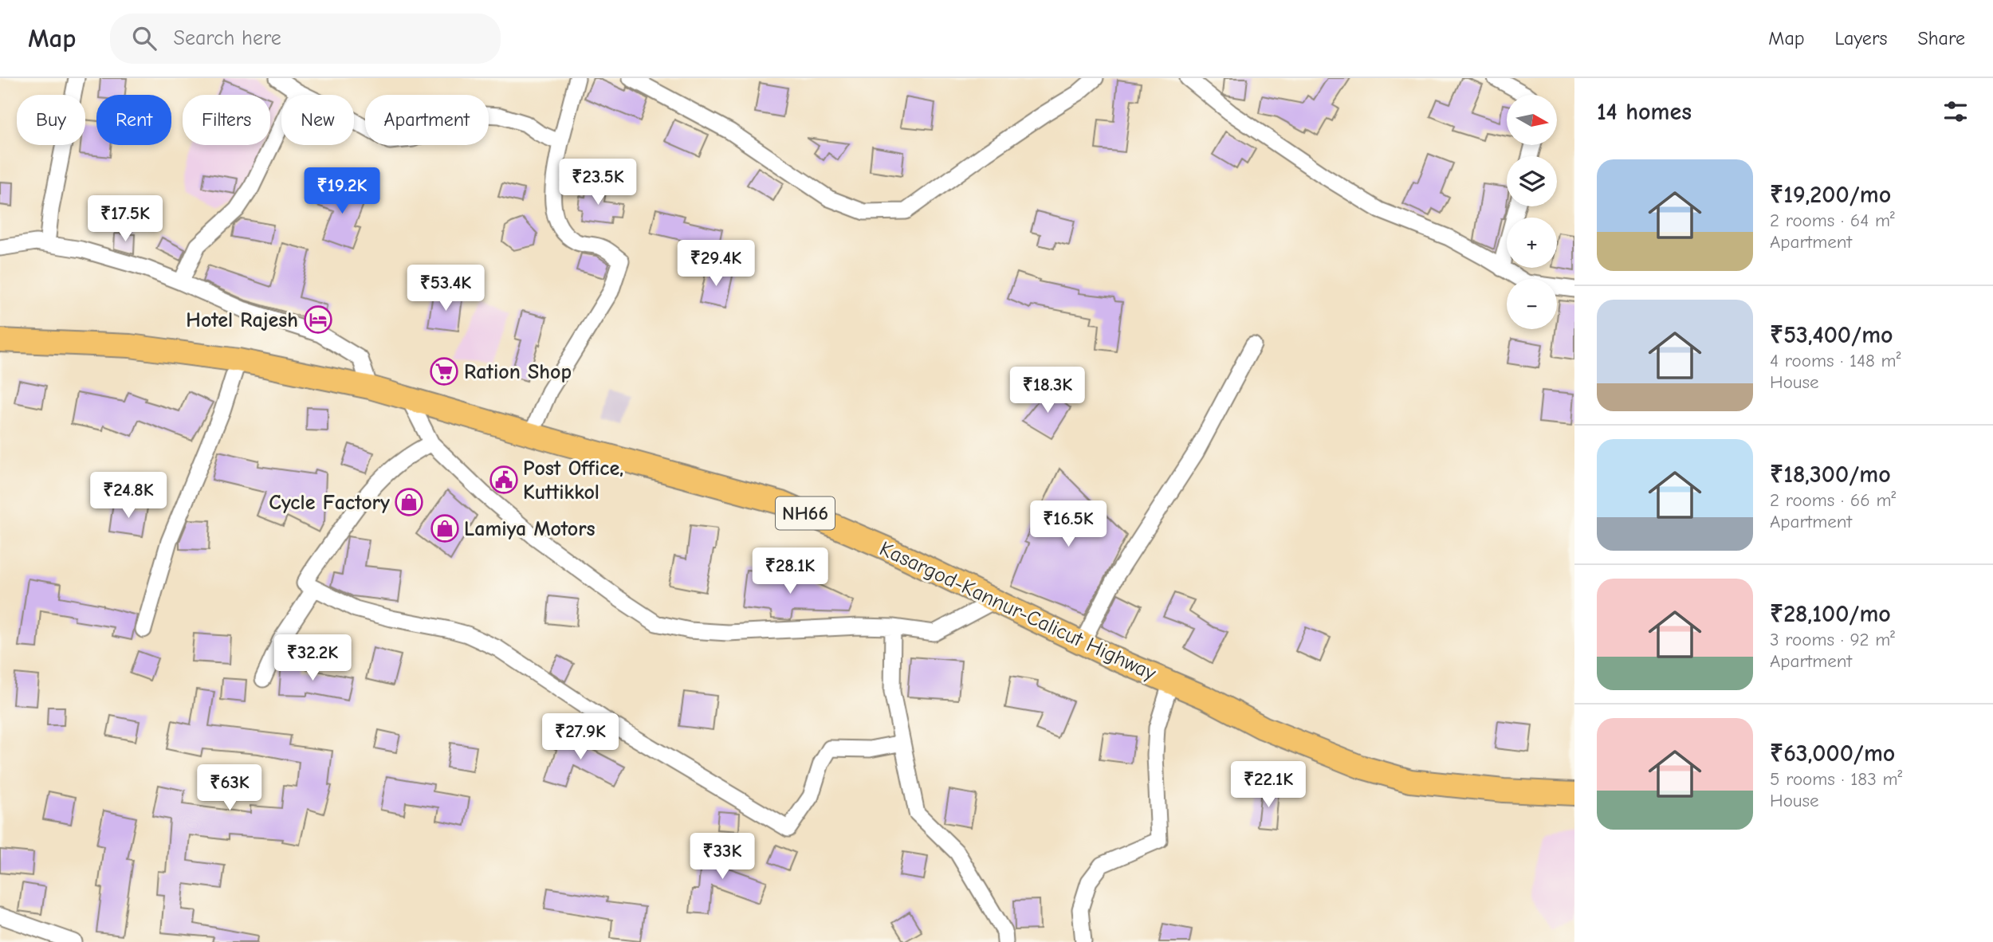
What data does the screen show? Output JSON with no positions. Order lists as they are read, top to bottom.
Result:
{
  "streets": {
    "highway": ["NH66", "Kasargod-Kannur-Calicut Highway"]
  },
  "places": {
    "hotel": ["Hotel Rajesh"],
    "supermarket": ["Ration Shop"],
    "public building": ["Post Office, Kuttikkol"],
    "shop": ["Cycle Factory", "Lamiya Motors"]
  },
  "north": "right",
  "page": {
    "header": "Map",
    "search": "Search here",
    "nav": ["Map", "Layers", "Share"],
    "heading": "14 homes",
    "map_buttons": ["+", "−"],
    "chip": [
      "Buy",
      "Rent",
      "Filters",
      "New",
      "Apartment"
    ],
    "list": [
      {
        "name": "₹19,200/mo",
        "note": "2 rooms · 64 m² · Apartment"
      },
      {
        "name": "₹53,400/mo",
        "note": "4 rooms · 148 m² · House"
      },
      {
        "name": "₹18,300/mo",
        "note": "2 rooms · 66 m² · Apartment"
      },
      {
        "name": "₹28,100/mo",
        "note": "3 rooms · 92 m² · Apartment"
      },
      {
        "name": "₹63,000/mo",
        "note": "5 rooms · 183 m² · House"
      }
    ],
    "price": [
      "₹23.5K",
      "₹19.2K",
      "₹17.5K",
      "₹29.4K",
      "₹53.4K",
      "₹18.3K",
      "₹24.8K",
      "₹16.5K",
      "₹28.1K",
      "₹32.2K",
      "₹27.9K",
      "₹22.1K",
      "₹63K",
      "₹33K"
    ]
  }
}
